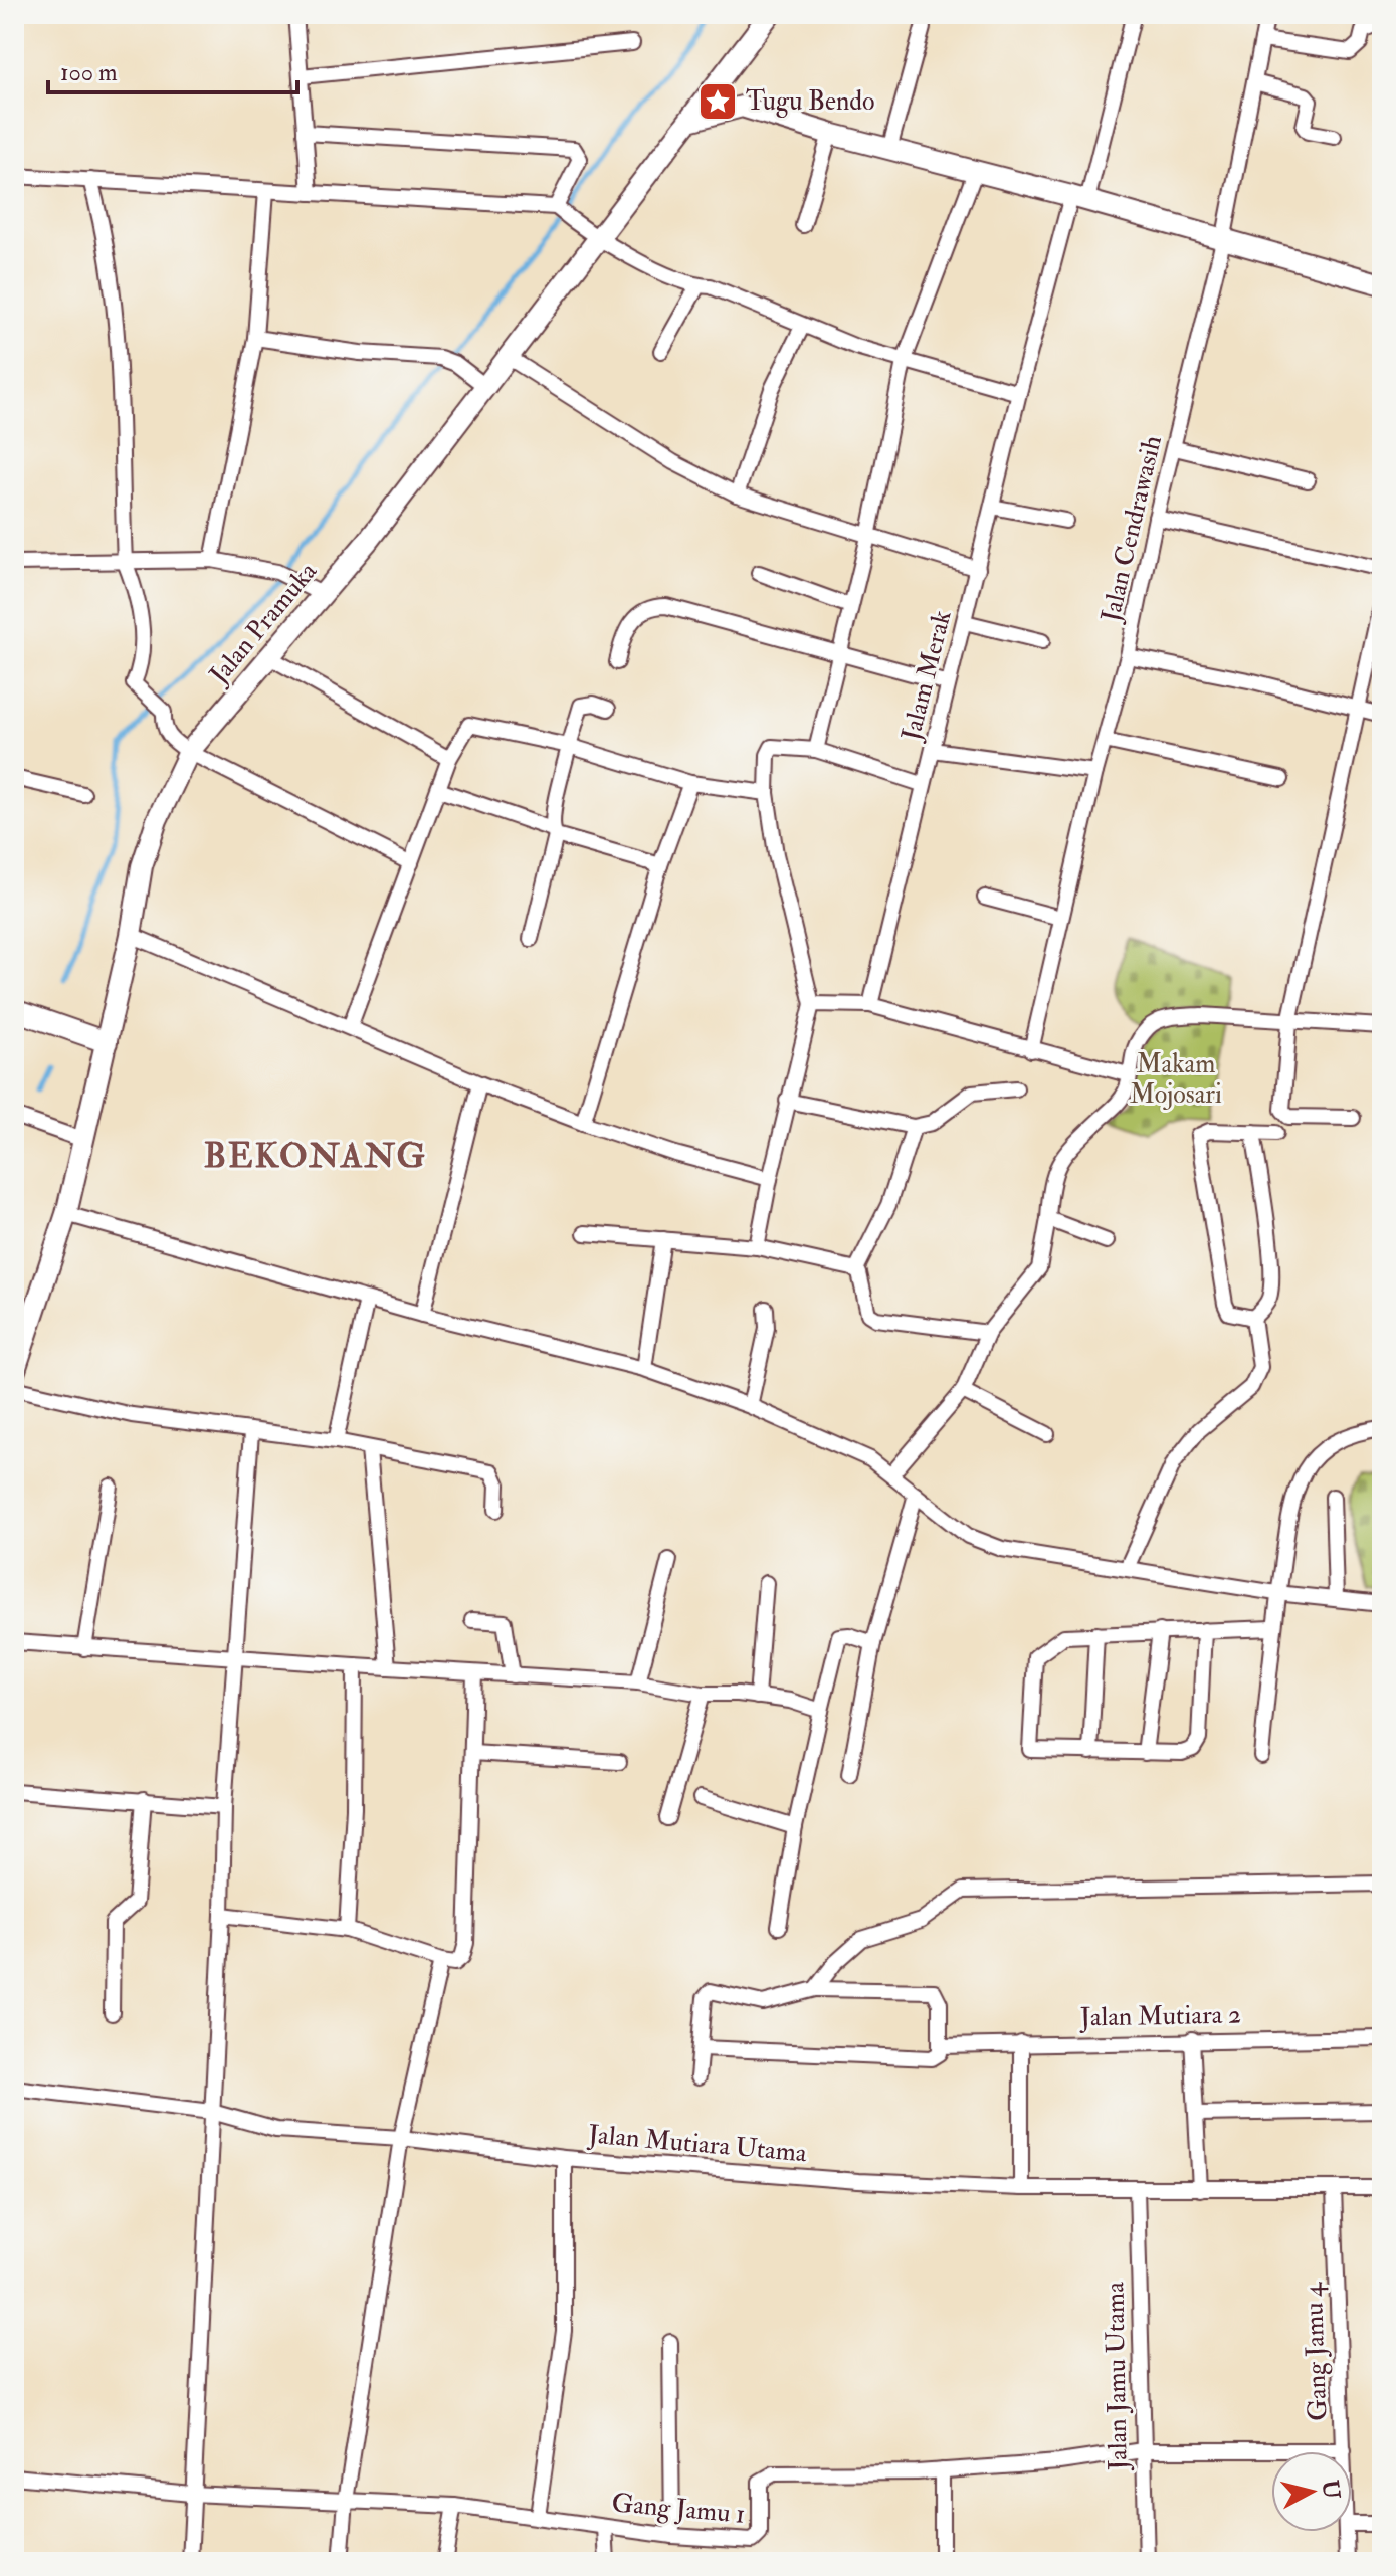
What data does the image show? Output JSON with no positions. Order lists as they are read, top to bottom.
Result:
{
  "streets": {
    "main road": ["Jalan Pramuka"],
    "street": [
      "Jalan Cendrawasih",
      "Jalam Merak",
      "Jalan Mutiara 2",
      "Jalan Mutiara Utama",
      "Gang Jamu 4",
      "Jalan Jamu Utama",
      "Gang Jamu 1"
    ]
  },
  "crossings": [
    ["Jalan Mutiara Utama", "Gang Jamu 4"],
    ["Jalan Mutiara Utama", "Jalan Jamu Utama"],
    ["Gang Jamu 4", "Gang Jamu 1"],
    ["Jalan Jamu Utama", "Gang Jamu 1"]
  ],
  "districts": ["BEKONANG"],
  "parks": ["Makam Mojosari"],
  "places": {
    "place": ["Tugu Bendo"]
  },
  "scale_bar": "100 m",
  "north": "right"
}
